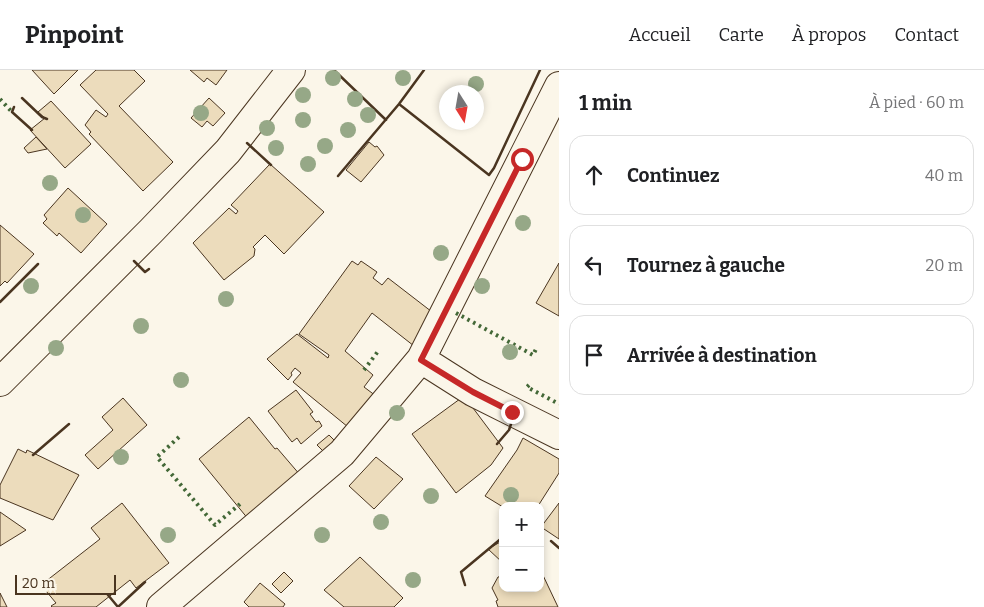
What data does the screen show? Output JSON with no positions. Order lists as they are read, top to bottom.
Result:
{
  "scale_bar": "20 m",
  "north": "bottom",
  "page": {
    "header": "Pinpoint",
    "nav": [
      "Accueil",
      "Carte",
      "À propos",
      "Contact"
    ],
    "heading": ["1 min", "À pied · 60 m"],
    "list": [
      ["Continuez", "40 m"],
      ["Tournez à gauche", "20 m"],
      "Arrivée à destination"
    ],
    "map_buttons": ["+", "−"],
    "scale": "20 m"
  }
}
